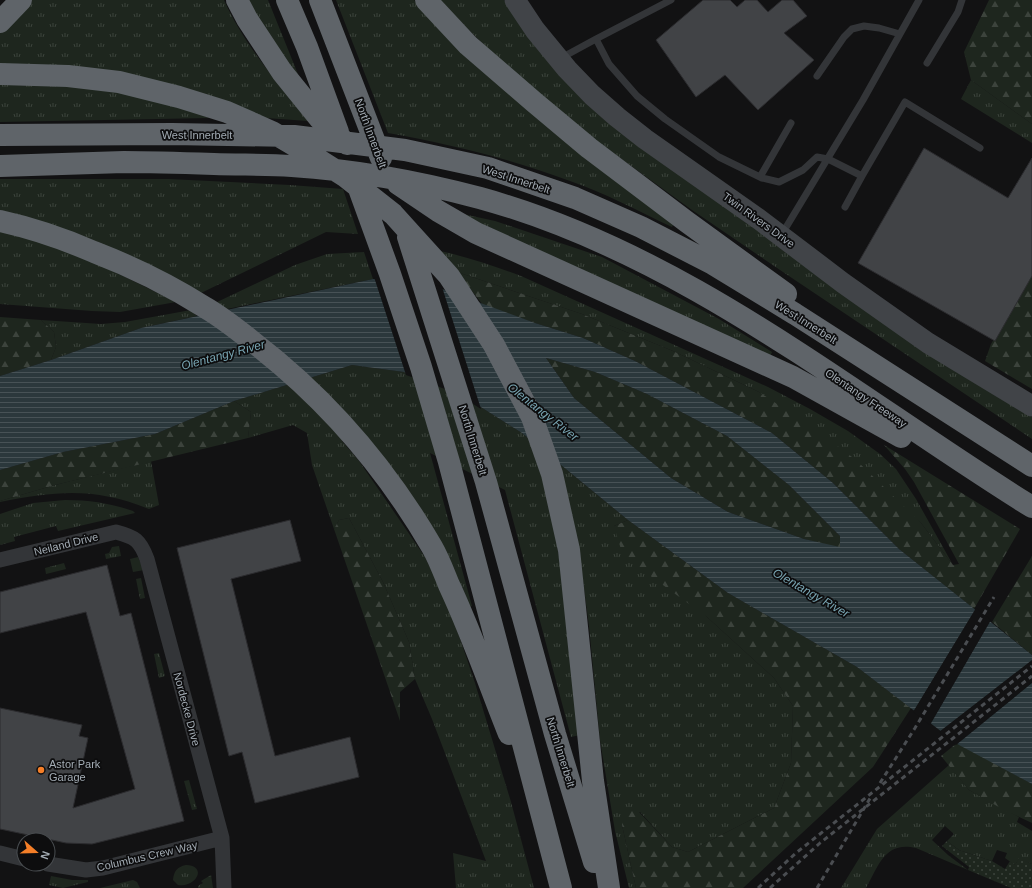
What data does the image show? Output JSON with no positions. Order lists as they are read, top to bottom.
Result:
{
  "streets": {
    "highway": ["North Innerbelt", "West Innerbelt", "Olentangy Freeway"],
    "main road": ["Twin Rivers Drive"],
    "street": ["Neiland Drive", "Nordecke Drive", "Columbus Crew Way"]
  },
  "crossings": [
    ["Neiland Drive", "Nordecke Drive"],
    ["Nordecke Drive", "Columbus Crew Way"]
  ],
  "water": ["Olentangy River"],
  "places": ["Astor Park Garage"],
  "north": "right"
}
